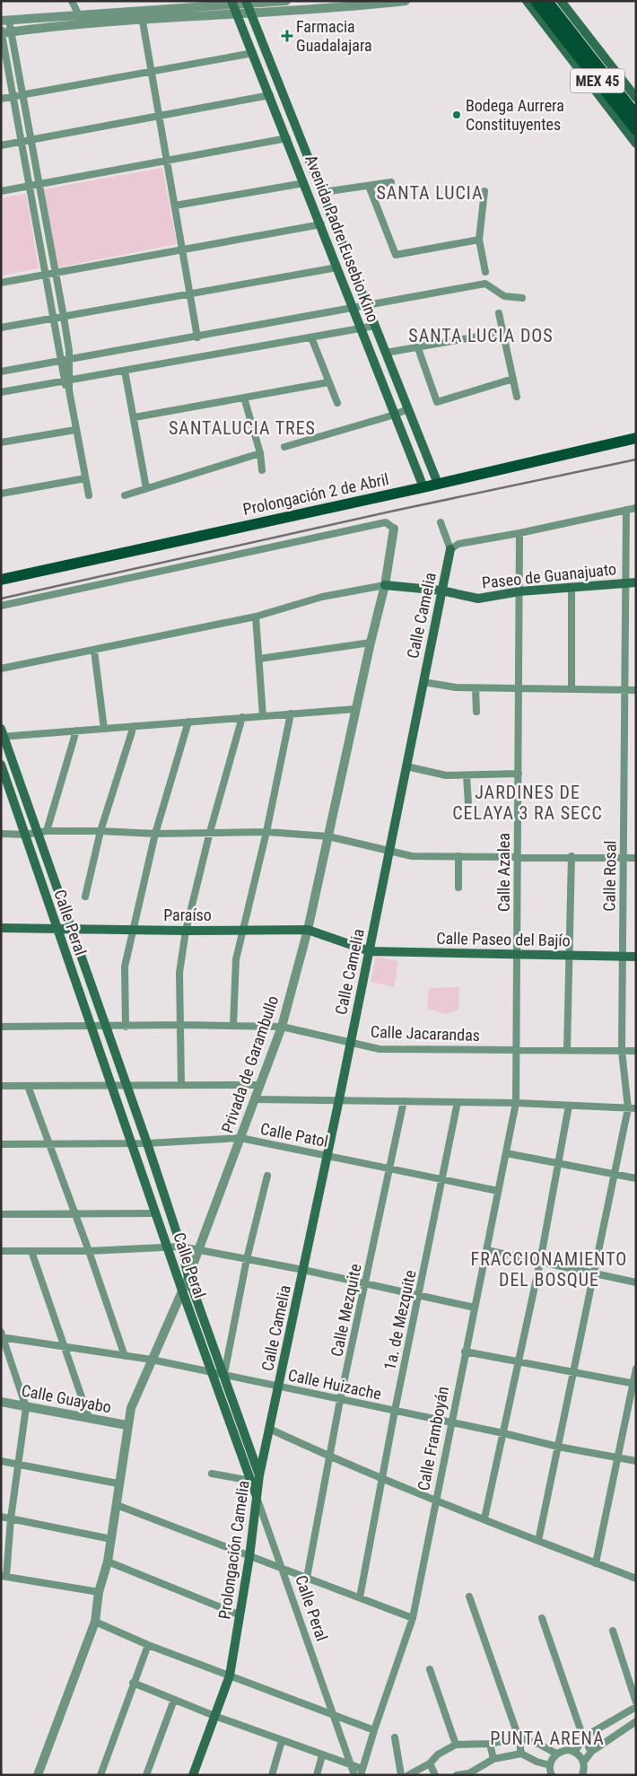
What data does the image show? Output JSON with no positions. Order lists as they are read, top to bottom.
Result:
{
  "streets": {
    "main road": [
      "MEX 45",
      "Avenida Padre Eusebio Kino",
      "Prolongación 2 de Abril",
      "Paseo de Guanajuato",
      "Calle Camelia",
      "Paraíso",
      "Calle Peral",
      "Calle Paseo del Bajío",
      "Prolongación Camelia"
    ],
    "street": [
      "Calle Azalea",
      "Calle Rosal",
      "Calle Jacarandas",
      "Privada de Garambullo",
      "Calle Patol",
      "Calle Mezquite",
      "1a. de Mezquite",
      "Calle Huizache",
      "Calle Guayabo",
      "Calle Framboyán"
    ]
  },
  "crossings": [
    ["Avenida Padre Eusebio Kino", "Prolongación 2 de Abril"],
    ["Paseo de Guanajuato", "Calle Camelia"],
    ["Paseo de Guanajuato", "Calle Azalea"],
    ["Paseo de Guanajuato", "Calle Rosal"],
    ["Paseo de Guanajuato", "Privada de Garambullo"],
    ["Calle Camelia", "Paraíso"],
    ["Calle Camelia", "Calle Paseo del Bajío"],
    ["Calle Camelia", "Calle Jacarandas"],
    ["Calle Camelia", "Calle Patol"],
    ["Calle Camelia", "Calle Huizache"],
    ["Calle Camelia", "Prolongación Camelia"],
    ["Calle Azalea", "Calle Paseo del Bajío"],
    ["Calle Azalea", "Calle Jacarandas"],
    ["Calle Azalea", "Calle Framboyán"],
    ["Calle Rosal", "Calle Paseo del Bajío"],
    ["Calle Rosal", "Calle Jacarandas"],
    ["Calle Rosal", "Calle Huizache"],
    ["Paraíso", "Calle Peral"],
    ["Paraíso", "Calle Paseo del Bajío"],
    ["Paraíso", "Privada de Garambullo"],
    ["Calle Peral", "Calle Jacarandas"],
    ["Calle Peral", "Privada de Garambullo"],
    ["Calle Peral", "Calle Patol"],
    ["Calle Peral", "Calle Huizache"],
    ["Calle Peral", "Prolongación Camelia"],
    ["Calle Jacarandas", "Privada de Garambullo"],
    ["Privada de Garambullo", "Calle Patol"],
    ["Privada de Garambullo", "Calle Huizache"],
    ["Privada de Garambullo", "Calle Guayabo"],
    ["Calle Patol", "Calle Mezquite"],
    ["Calle Patol", "1a. de Mezquite"],
    ["Calle Patol", "Calle Framboyán"],
    ["Calle Mezquite", "Calle Huizache"],
    ["1a. de Mezquite", "Calle Huizache"],
    ["Calle Huizache", "Calle Framboyán"]
  ],
  "districts": [
    "SANTA LUCIA",
    "SANTA LUCIA DOS",
    "SANTALUCIA TRES",
    "JARDINES DE CELAYA 3 RA SECC",
    "FRACCIONAMIENTO DEL BOSQUE",
    "PUNTA ARENA"
  ],
  "places": {
    "health": ["Farmacia Guadalajara"],
    "other": ["Bodega Aurrera Constituyentes"]
  }
}
